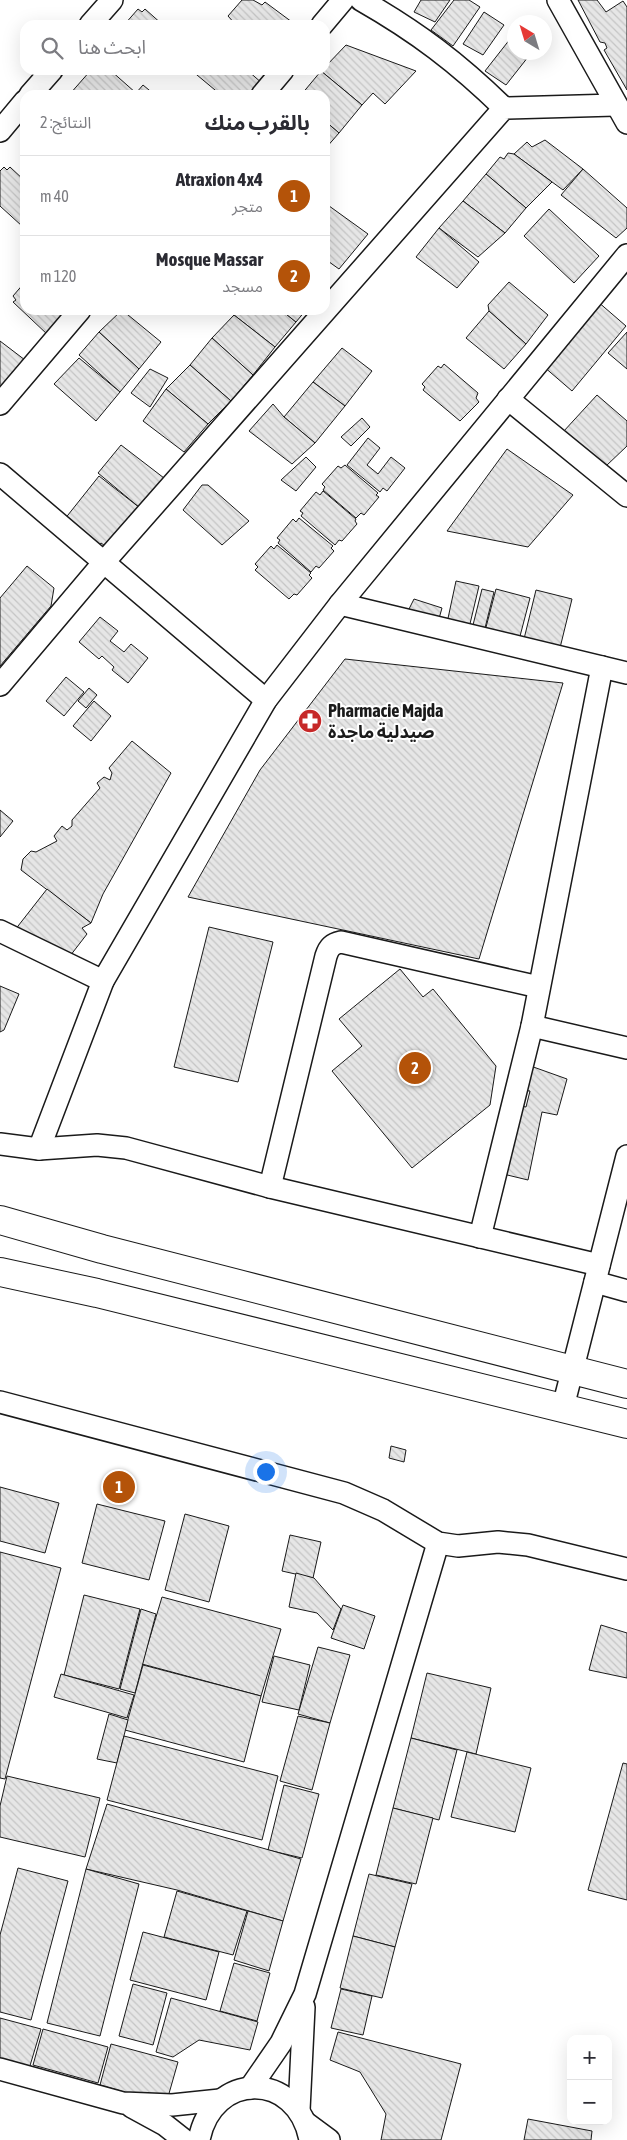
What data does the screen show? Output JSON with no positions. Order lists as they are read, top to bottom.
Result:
{
  "places": {
    "pharmacy": ["Pharmacie Majda صيدلية ماجدة"]
  },
  "north": "top left",
  "page": {
    "search": "ابحث هنا",
    "heading": ["بالقرب منك", "النتائج: 2"],
    "list": [
      {
        "mark": "1",
        "name": "Atraxion 4x4",
        "note": "متجر",
        "value": "40 m"
      },
      {
        "mark": "2",
        "name": "Mosque Massar",
        "note": "مسجد",
        "value": "120 m"
      }
    ],
    "pins": ["2", "1"],
    "map_buttons": ["+", "−"]
  }
}
